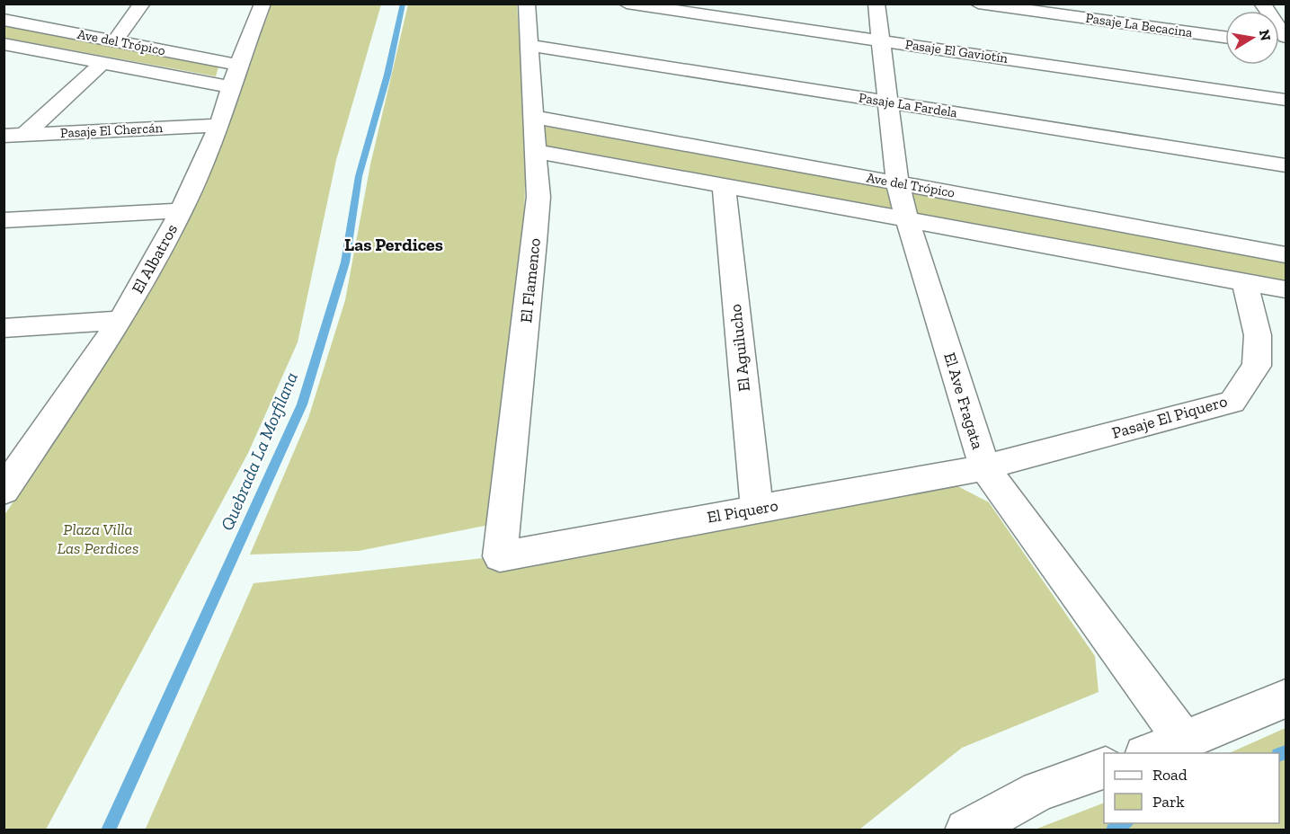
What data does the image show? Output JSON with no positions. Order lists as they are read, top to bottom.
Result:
{
  "streets": {
    "street": [
      "Pasaje La Becacina",
      "Ave del Trópico",
      "Pasaje El Gaviotín",
      "Pasaje La Fardela",
      "Pasaje El Chercán",
      "El Albatros",
      "El Flamenco",
      "El Aguilucho",
      "El Ave Fragata",
      "Pasaje El Piquero",
      "El Piquero"
    ]
  },
  "crossings": [
    ["Ave del Trópico", "El Albatros"],
    ["Ave del Trópico", "El Flamenco"],
    ["Ave del Trópico", "El Ave Fragata"],
    ["Pasaje El Gaviotín", "El Ave Fragata"],
    ["Pasaje La Fardela", "El Flamenco"],
    ["Pasaje La Fardela", "El Ave Fragata"],
    ["Pasaje El Chercán", "El Albatros"],
    ["El Flamenco", "El Piquero"],
    ["El Aguilucho", "El Piquero"],
    ["El Ave Fragata", "Pasaje El Piquero"],
    ["El Ave Fragata", "El Piquero"],
    ["Pasaje El Piquero", "El Piquero"]
  ],
  "districts": ["Las Perdices"],
  "water": ["Quebrada La Morfilana"],
  "parks": ["Plaza Villa Las Perdices"],
  "legend": ["Road", "Park"],
  "north": "right"
}
